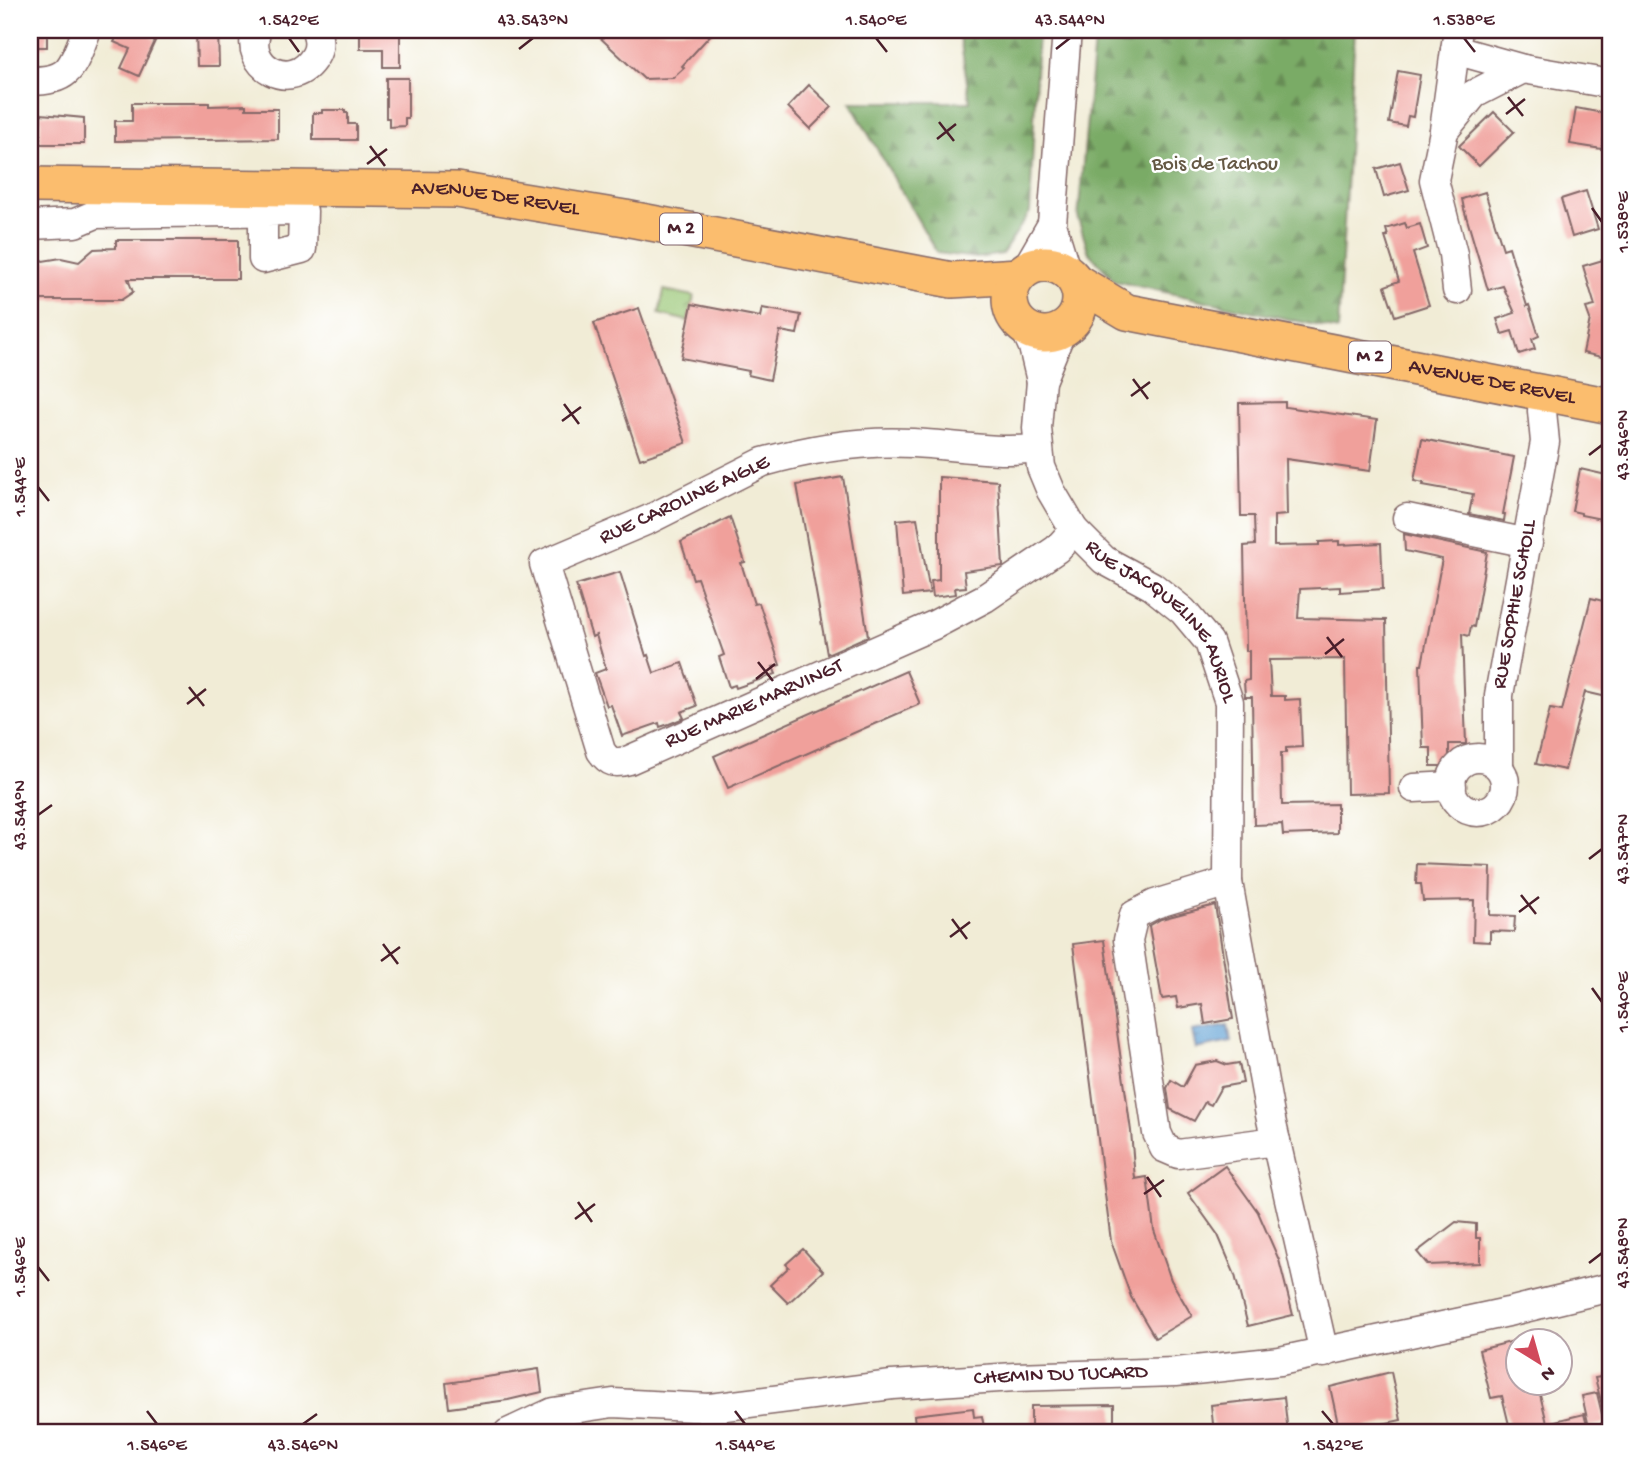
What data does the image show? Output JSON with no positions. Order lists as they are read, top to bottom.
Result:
{
  "streets": {
    "main road": ["AVENUE DE REVEL", "M 2"],
    "street": [
      "RUE CAROLINE AIGLE",
      "RUE SOPHIE SCHOLL",
      "RUE JACQUELINE AURIOL",
      "RUE MARIE MARVINGT",
      "CHEMIN DU TUCARD"
    ]
  },
  "crossings": [
    ["AVENUE DE REVEL", "RUE SOPHIE SCHOLL"],
    ["AVENUE DE REVEL", "RUE JACQUELINE AURIOL"],
    ["RUE CAROLINE AIGLE", "RUE JACQUELINE AURIOL"],
    ["RUE CAROLINE AIGLE", "RUE MARIE MARVINGT"],
    ["RUE JACQUELINE AURIOL", "RUE MARIE MARVINGT"],
    ["RUE JACQUELINE AURIOL", "CHEMIN DU TUCARD"]
  ],
  "parks": ["Bois de Tachou"],
  "north": "bottom right",
  "coordinates": [
    "1.542°E",
    "43.543°N",
    "1.540°E",
    "43.544°N",
    "1.538°E",
    "43.546°N",
    "1.544°E",
    "43.547°N",
    "43.548°N",
    "1.546°E"
  ]
}
